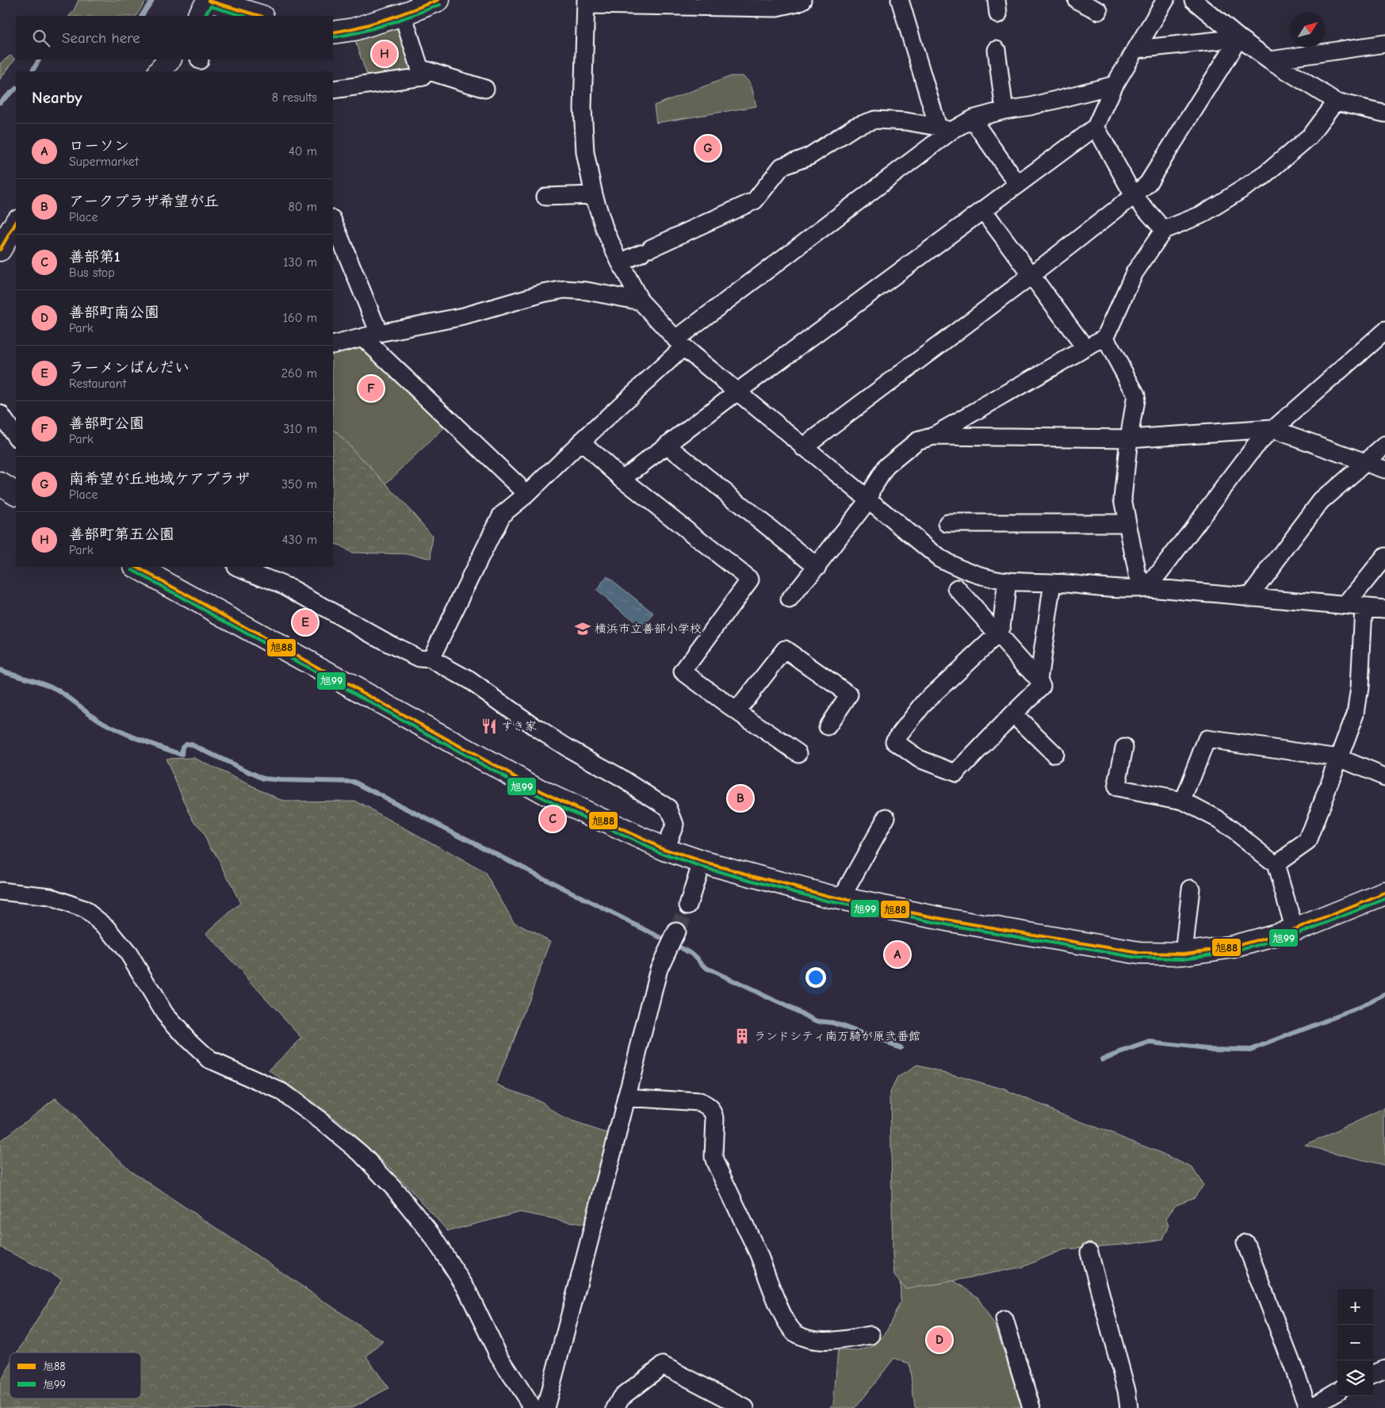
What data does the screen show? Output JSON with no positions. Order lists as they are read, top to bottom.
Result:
{
  "places": {
    "school or university": ["横浜市立善部小学校"],
    "restaurant": ["すき家"],
    "building": ["ランドシティ南万騎が原弐番館"]
  },
  "lines": ["transit line 旭88", "transit line 旭99"],
  "legend": ["旭88", "旭99"],
  "north": "top right",
  "page": {
    "search": "Search here",
    "pins": [
      "H",
      "G",
      "F",
      "E",
      "B",
      "C",
      "A",
      "D"
    ],
    "heading": ["Nearby", "8 results"],
    "list": [
      {
        "mark": "A",
        "name": "ローソン",
        "note": "Supermarket",
        "value": "40 m"
      },
      {
        "mark": "B",
        "name": "アークプラザ希望が丘",
        "note": "Place",
        "value": "80 m"
      },
      {
        "mark": "C",
        "name": "善部第1",
        "note": "Bus stop",
        "value": "130 m"
      },
      {
        "mark": "D",
        "name": "善部町南公園",
        "note": "Park",
        "value": "160 m"
      },
      {
        "mark": "E",
        "name": "ラーメンばんだい",
        "note": "Restaurant",
        "value": "260 m"
      },
      {
        "mark": "F",
        "name": "善部町公園",
        "note": "Park",
        "value": "310 m"
      },
      {
        "mark": "G",
        "name": "南希望が丘地域ケアプラザ",
        "note": "Place",
        "value": "350 m"
      },
      {
        "mark": "H",
        "name": "善部町第五公園",
        "note": "Park",
        "value": "430 m"
      }
    ],
    "map_buttons": ["+", "−"]
  }
}
